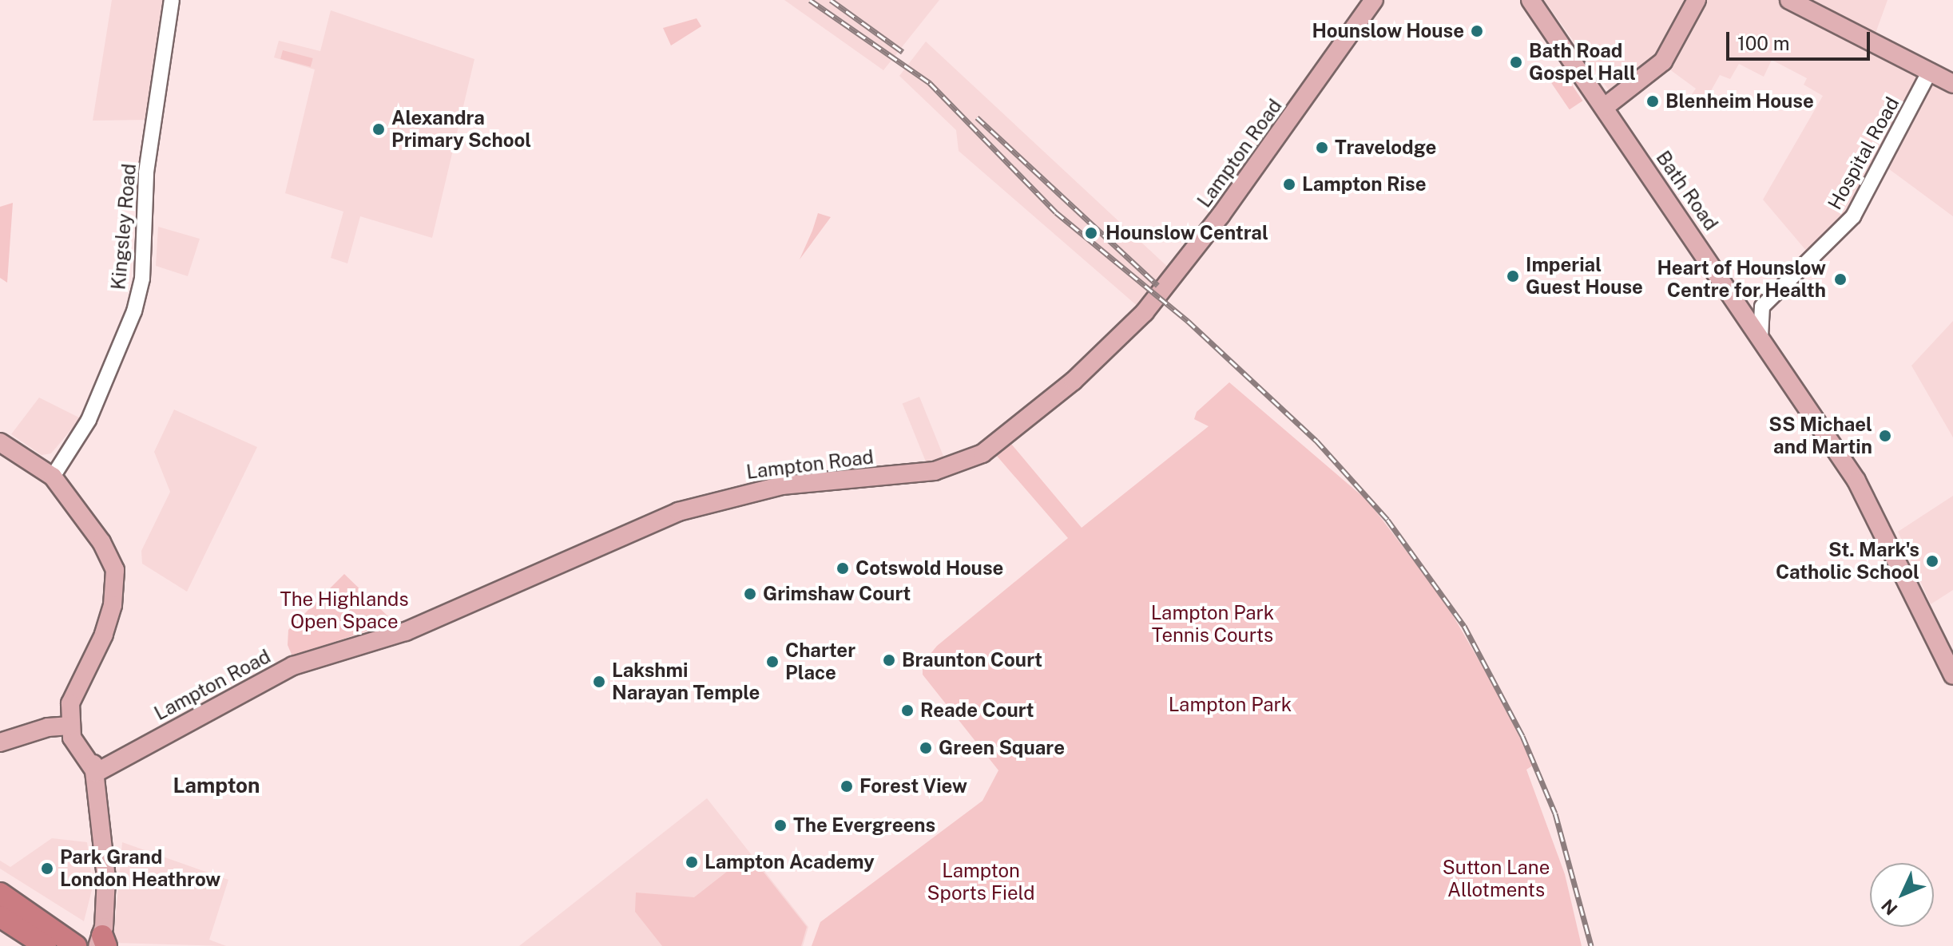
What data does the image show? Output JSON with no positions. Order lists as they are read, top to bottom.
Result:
{
  "streets": {
    "main road": ["Lampton Road", "Bath Road"],
    "street": ["Hospital Road", "Kingsley Road"]
  },
  "districts": ["Lampton"],
  "parks": [
    "The Highlands Open Space",
    "Lampton Park Tennis Courts",
    "Lampton Park",
    "Sutton Lane Allotments",
    "Lampton Sports Field"
  ],
  "places": [
    "Hounslow House",
    "Bath Road Gospel Hall",
    "Blenheim House",
    "Alexandra Primary School",
    "Travelodge",
    "Lampton Rise",
    "Hounslow Central",
    "Imperial Guest House",
    "Heart of Hounslow Centre for Health",
    "SS Michael and Martin",
    "St. Mark's Catholic School",
    "Cotswold House",
    "Grimshaw Court",
    "Braunton Court",
    "Charter Place",
    "Lakshmi Narayan Temple",
    "Reade Court",
    "Green Square",
    "Forest View",
    "The Evergreens",
    "Lampton Academy",
    "Park Grand London Heathrow"
  ],
  "scale_bar": "100 m",
  "north": "bottom left"
}
